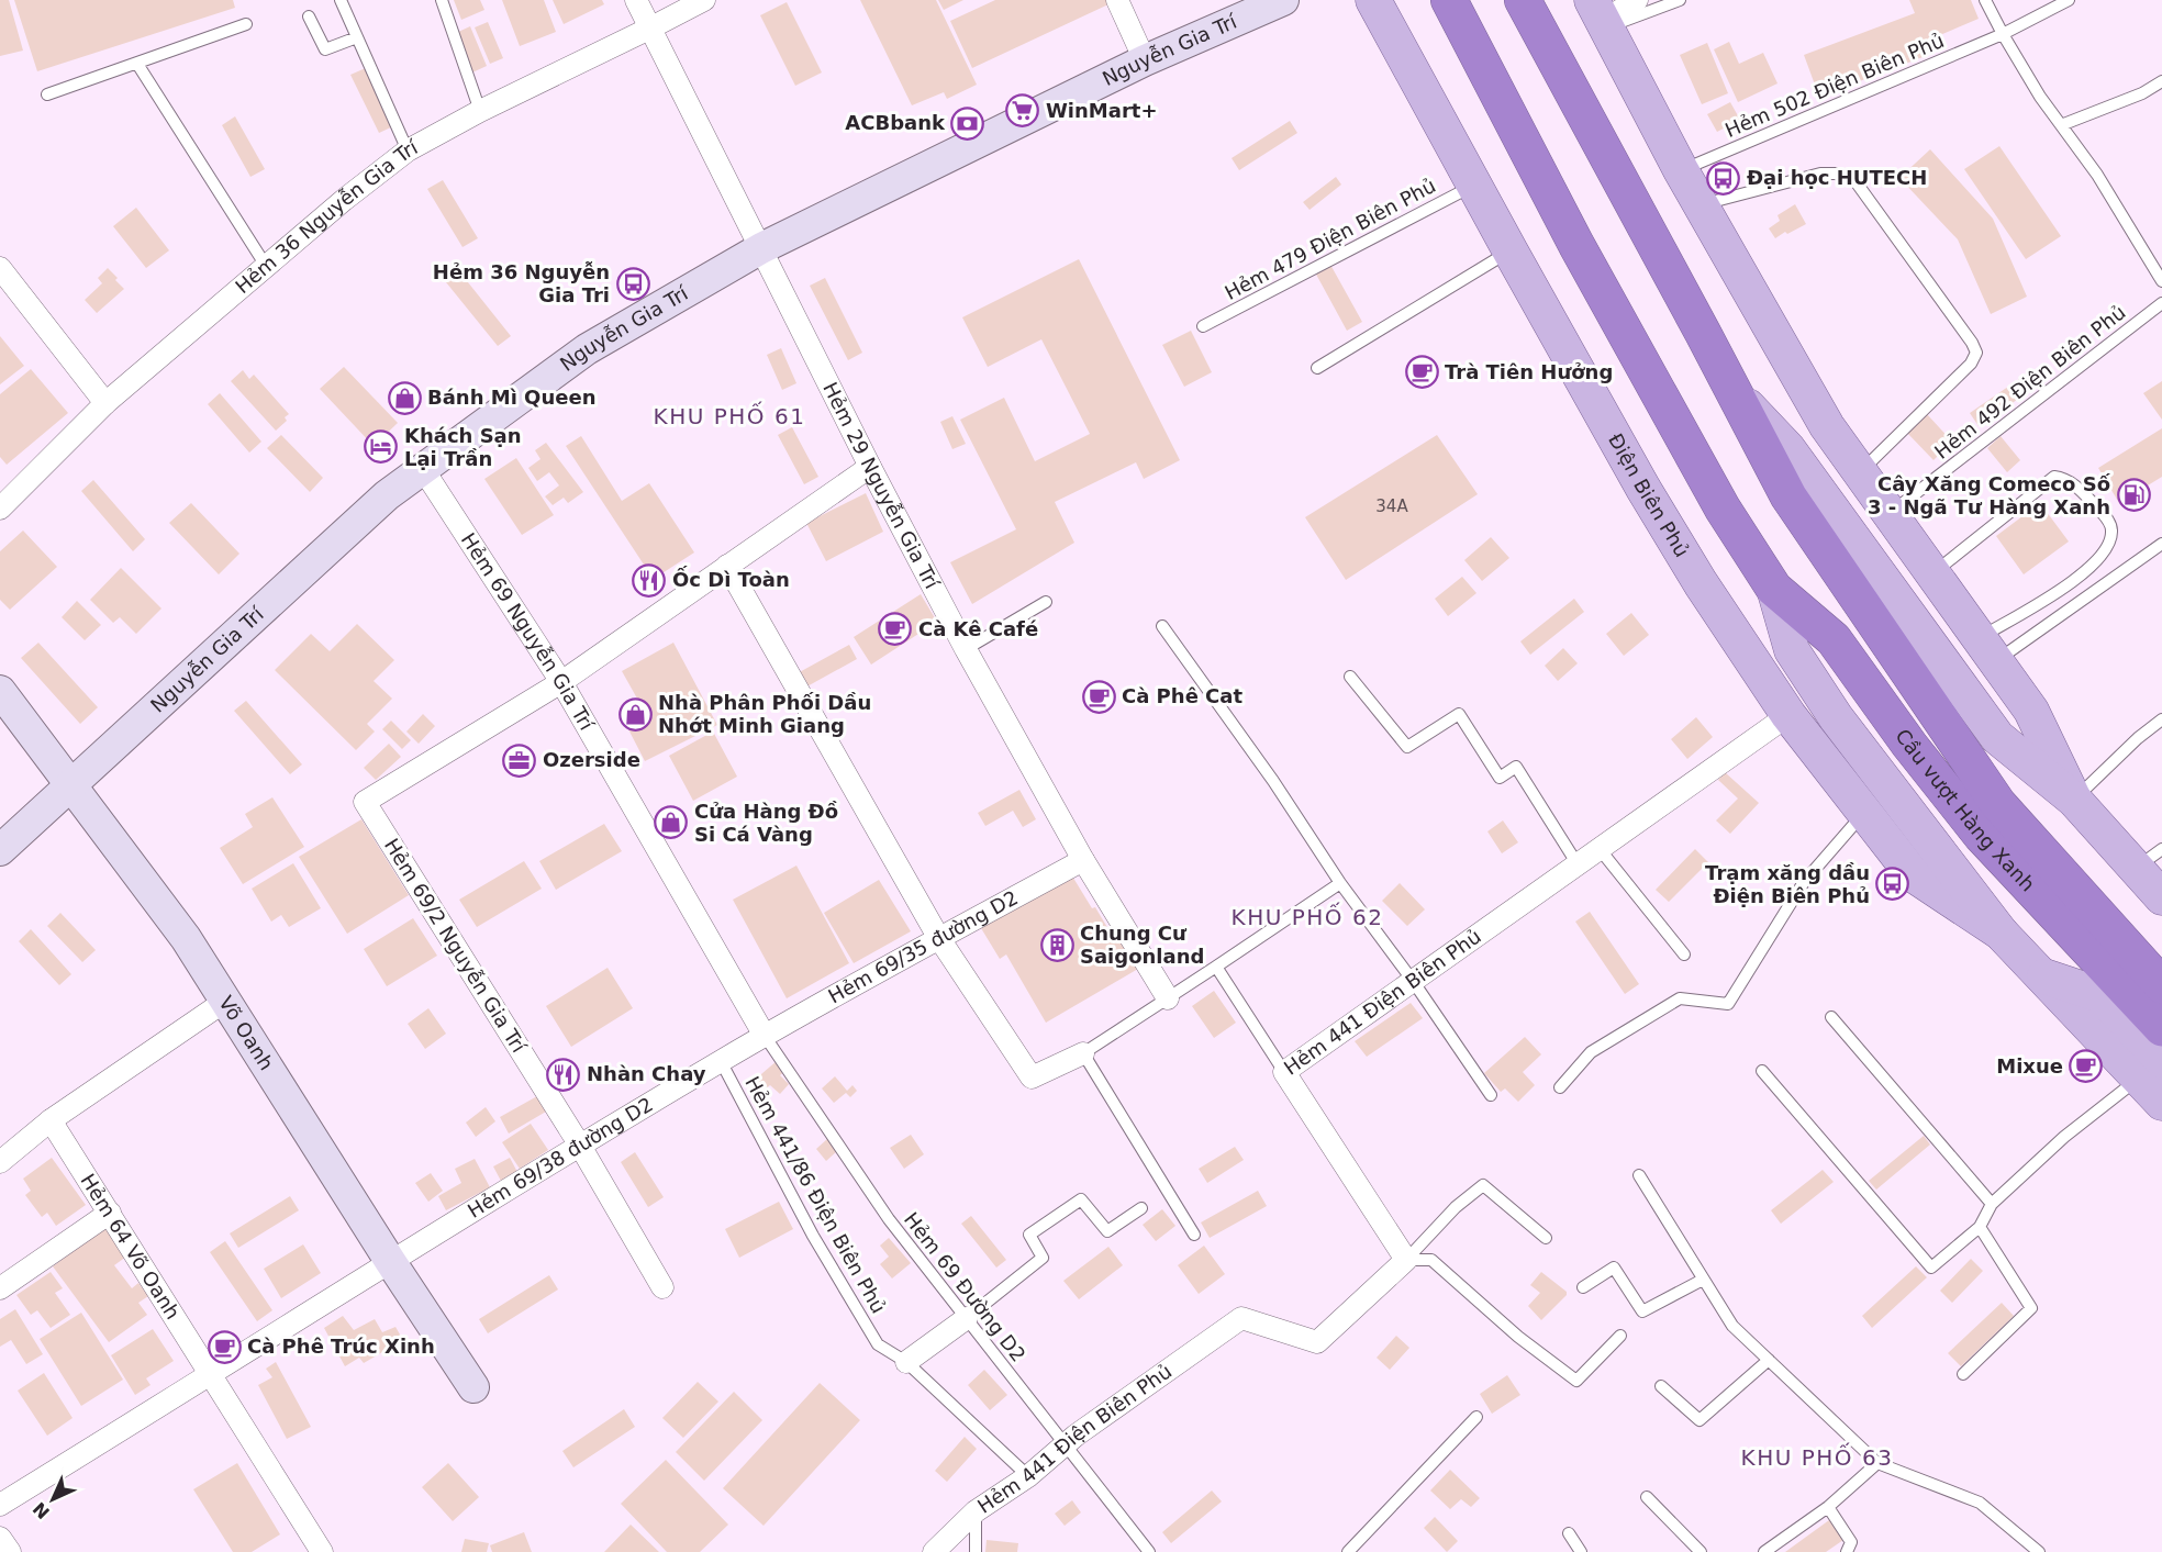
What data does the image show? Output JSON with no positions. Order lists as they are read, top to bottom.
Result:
{
  "streets": {
    "highway": ["Điện Biên Phủ", "Cầu vượt Hàng Xanh"],
    "street": [
      "Nguyễn Gia Trí",
      "Hẻm 36 Nguyễn Gia Trí",
      "Hẻm 29 Nguyễn Gia Trí",
      "Hẻm 69 Nguyễn Gia Trí",
      "Hẻm 69/2 Nguyễn Gia Trí",
      "Hẻm 69/35 đường D2",
      "Hẻm 441 Điện Biên Phủ",
      "Võ Oanh",
      "Hẻm 69/38 đường D2",
      "Hẻm 64 Võ Oanh"
    ],
    "lane": [
      "Hẻm 502 Điện Biên Phủ",
      "Hẻm 479 Điện Biên Phủ",
      "Hẻm 492 Điện Biên Phủ",
      "Hẻm 441/86 Điện Biên Phủ",
      "Hẻm 69 Đường D2"
    ]
  },
  "crossings": [
    ["Nguyễn Gia Trí", "Hẻm 29 Nguyễn Gia Trí"],
    ["Nguyễn Gia Trí", "Hẻm 69 Nguyễn Gia Trí"],
    ["Nguyễn Gia Trí", "Võ Oanh"],
    ["Hẻm 36 Nguyễn Gia Trí", "Hẻm 29 Nguyễn Gia Trí"],
    ["Hẻm 479 Điện Biên Phủ", "Điện Biên Phủ"],
    ["Hẻm 29 Nguyễn Gia Trí", "Hẻm 69/35 đường D2"],
    ["Điện Biên Phủ", "Cầu vượt Hàng Xanh"],
    ["Điện Biên Phủ", "Hẻm 441 Điện Biên Phủ"],
    ["Hẻm 69 Nguyễn Gia Trí", "Hẻm 69/2 Nguyễn Gia Trí"],
    ["Hẻm 69 Nguyễn Gia Trí", "Hẻm 69/35 đường D2"],
    ["Hẻm 69 Nguyễn Gia Trí", "Hẻm 69/38 đường D2"],
    ["Hẻm 69 Nguyễn Gia Trí", "Hẻm 69 Đường D2"],
    ["Hẻm 69/2 Nguyễn Gia Trí", "Hẻm 69/38 đường D2"],
    ["Hẻm 69/35 đường D2", "Hẻm 69/38 đường D2"],
    ["Hẻm 69/35 đường D2", "Hẻm 69 Đường D2"],
    ["Hẻm 441 Điện Biên Phủ", "Hẻm 441/86 Điện Biên Phủ"],
    ["Hẻm 441 Điện Biên Phủ", "Hẻm 69 Đường D2"],
    ["Võ Oanh", "Hẻm 69/38 đường D2"],
    ["Hẻm 69/38 đường D2", "Hẻm 441/86 Điện Biên Phủ"],
    ["Hẻm 69/38 đường D2", "Hẻm 64 Võ Oanh"],
    ["Hẻm 69/38 đường D2", "Hẻm 69 Đường D2"]
  ],
  "districts": ["KHU PHỐ 61", "KHU PHỐ 62", "KHU PHỐ 63"],
  "places": {
    "supermarket": ["WinMart+"],
    "bank": ["ACBbank"],
    "bus stop": ["Đại học HUTECH", "Hẻm 36 Nguyễn Gia Tri", "Trạm xăng dầu Điện Biên Phủ"],
    "cafe": [
      "Trà Tiên Hưởng",
      "Cà Kê Café",
      "Cà Phê Cat",
      "Mixue",
      "Cà Phê Trúc Xinh"
    ],
    "shop": ["Bánh Mì Queen", "Nhà Phân Phối Dầu Nhớt Minh Giang", "Cửa Hàng Đồ Si Cá Vàng"],
    "hotel": ["Khách Sạn Lại Trần"],
    "fuel station": ["Cây Xăng Comeco Số 3 - Ngã Tư Hàng Xanh"],
    "restaurant": ["Ốc Dì Toàn", "Nhàn Chay"],
    "office": ["Ozerside"],
    "building": ["Chung Cư Saigonland"]
  },
  "house_numbers": ["34A"],
  "north": "bottom left"
}
